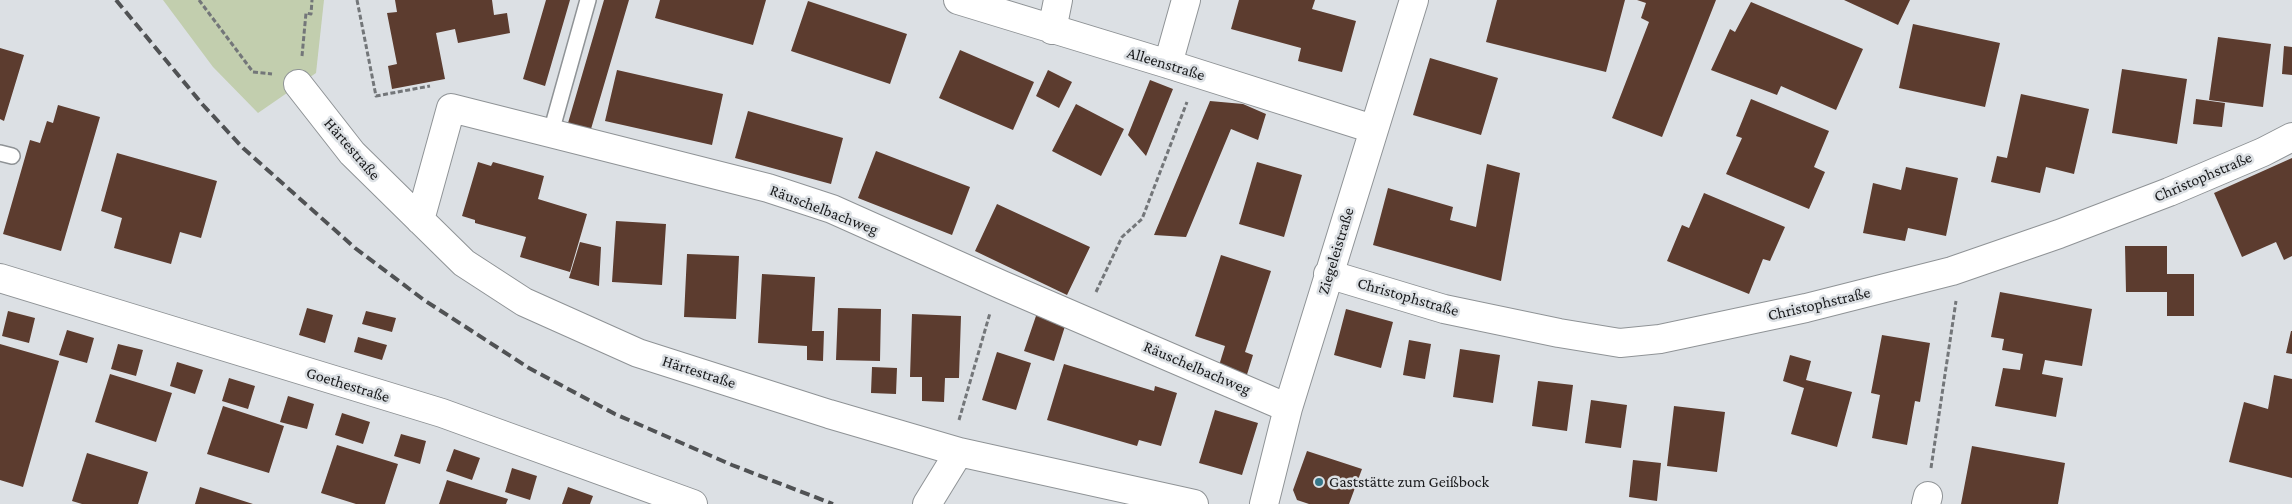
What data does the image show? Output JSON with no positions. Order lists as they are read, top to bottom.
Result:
{
  "streets": {
    "street": [
      "Alleenstraße",
      "Härtestraße",
      "Christophstraße",
      "Räuschelbachweg",
      "Ziegeleistraße",
      "Goethestraße"
    ]
  },
  "crossings": [
    ["Alleenstraße", "Ziegeleistraße"],
    ["Christophstraße", "Ziegeleistraße"],
    ["Räuschelbachweg", "Ziegeleistraße"]
  ],
  "places": ["Gaststätte zum Geißbock"]
}
